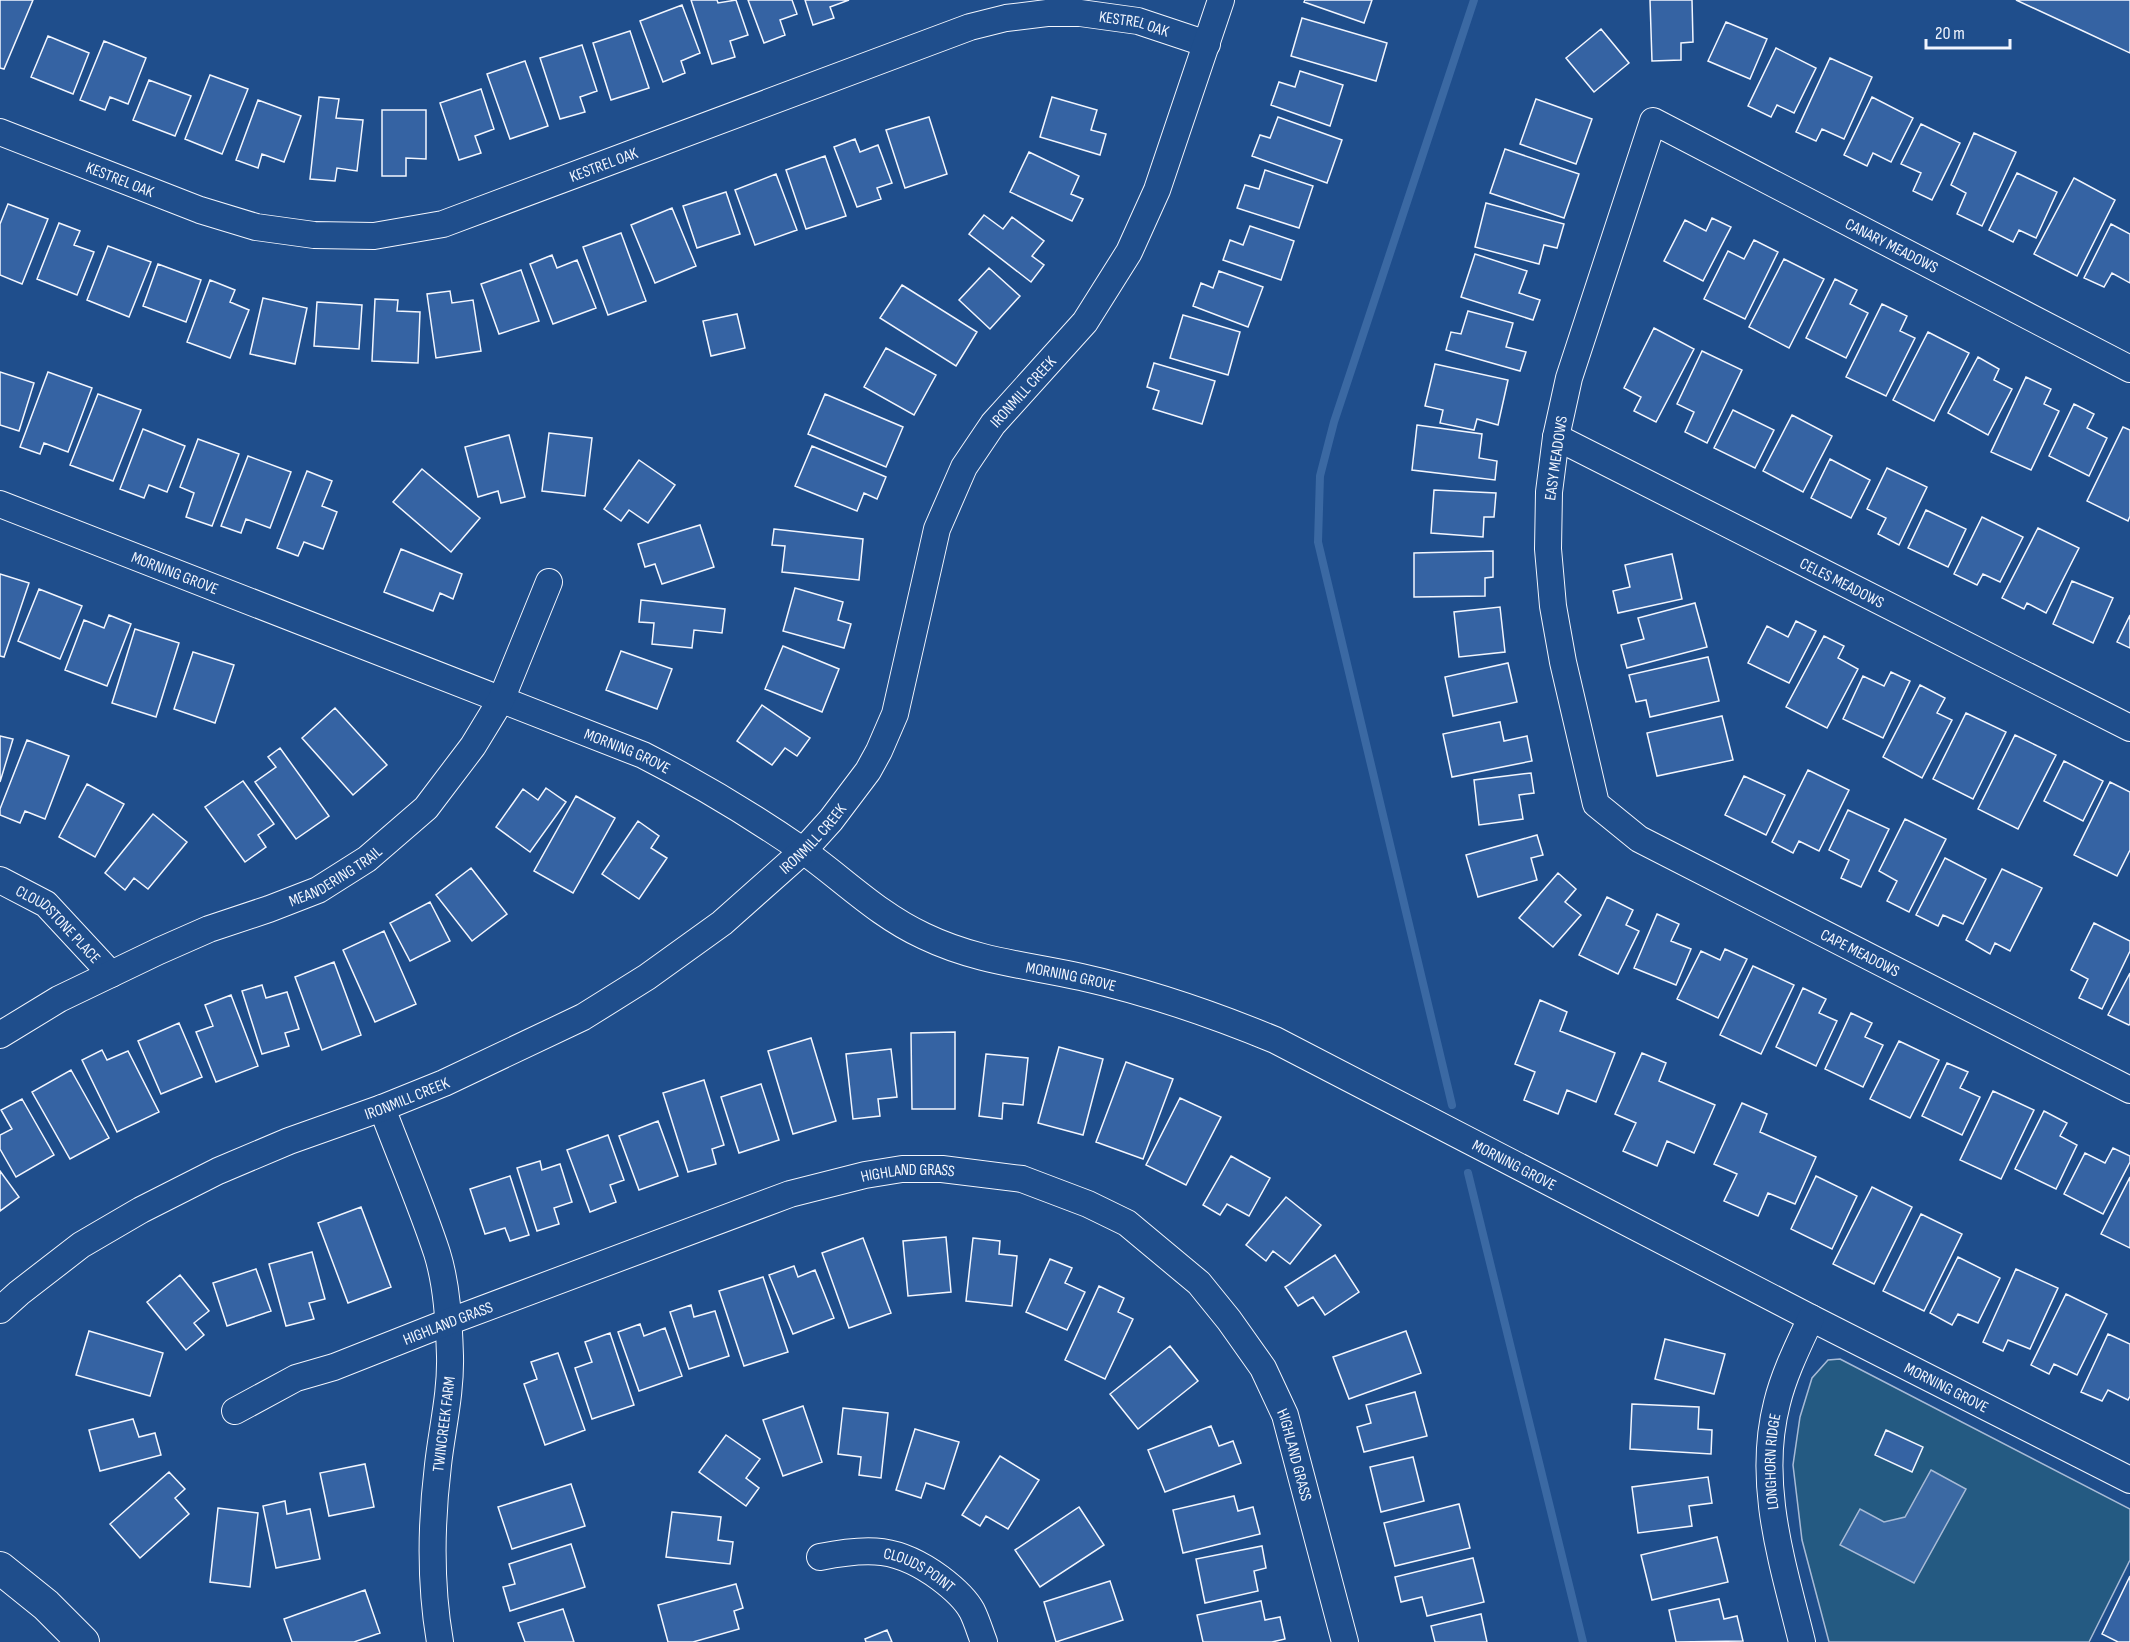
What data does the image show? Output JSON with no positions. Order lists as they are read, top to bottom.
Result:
{
  "streets": {
    "street": [
      "KESTREL OAK",
      "CANARY MEADOWS",
      "IRONMILL CREEK",
      "EASY MEADOWS",
      "MORNING GROVE",
      "CELES MEADOWS",
      "MEANDERING TRAIL",
      "CLOUDSTONE PLACE",
      "CAPE MEADOWS",
      "HIGHLAND GRASS",
      "TWINCREEK FARM",
      "LONGHORN RIDGE",
      "CLOUDS POINT"
    ]
  },
  "crossings": [
    ["KESTREL OAK", "IRONMILL CREEK"],
    ["CANARY MEADOWS", "EASY MEADOWS"],
    ["IRONMILL CREEK", "MORNING GROVE"],
    ["IRONMILL CREEK", "TWINCREEK FARM"],
    ["EASY MEADOWS", "CELES MEADOWS"],
    ["EASY MEADOWS", "CAPE MEADOWS"],
    ["MORNING GROVE", "MEANDERING TRAIL"],
    ["MORNING GROVE", "LONGHORN RIDGE"],
    ["MEANDERING TRAIL", "CLOUDSTONE PLACE"],
    ["HIGHLAND GRASS", "TWINCREEK FARM"]
  ],
  "scale_bar": "20 m"
}
